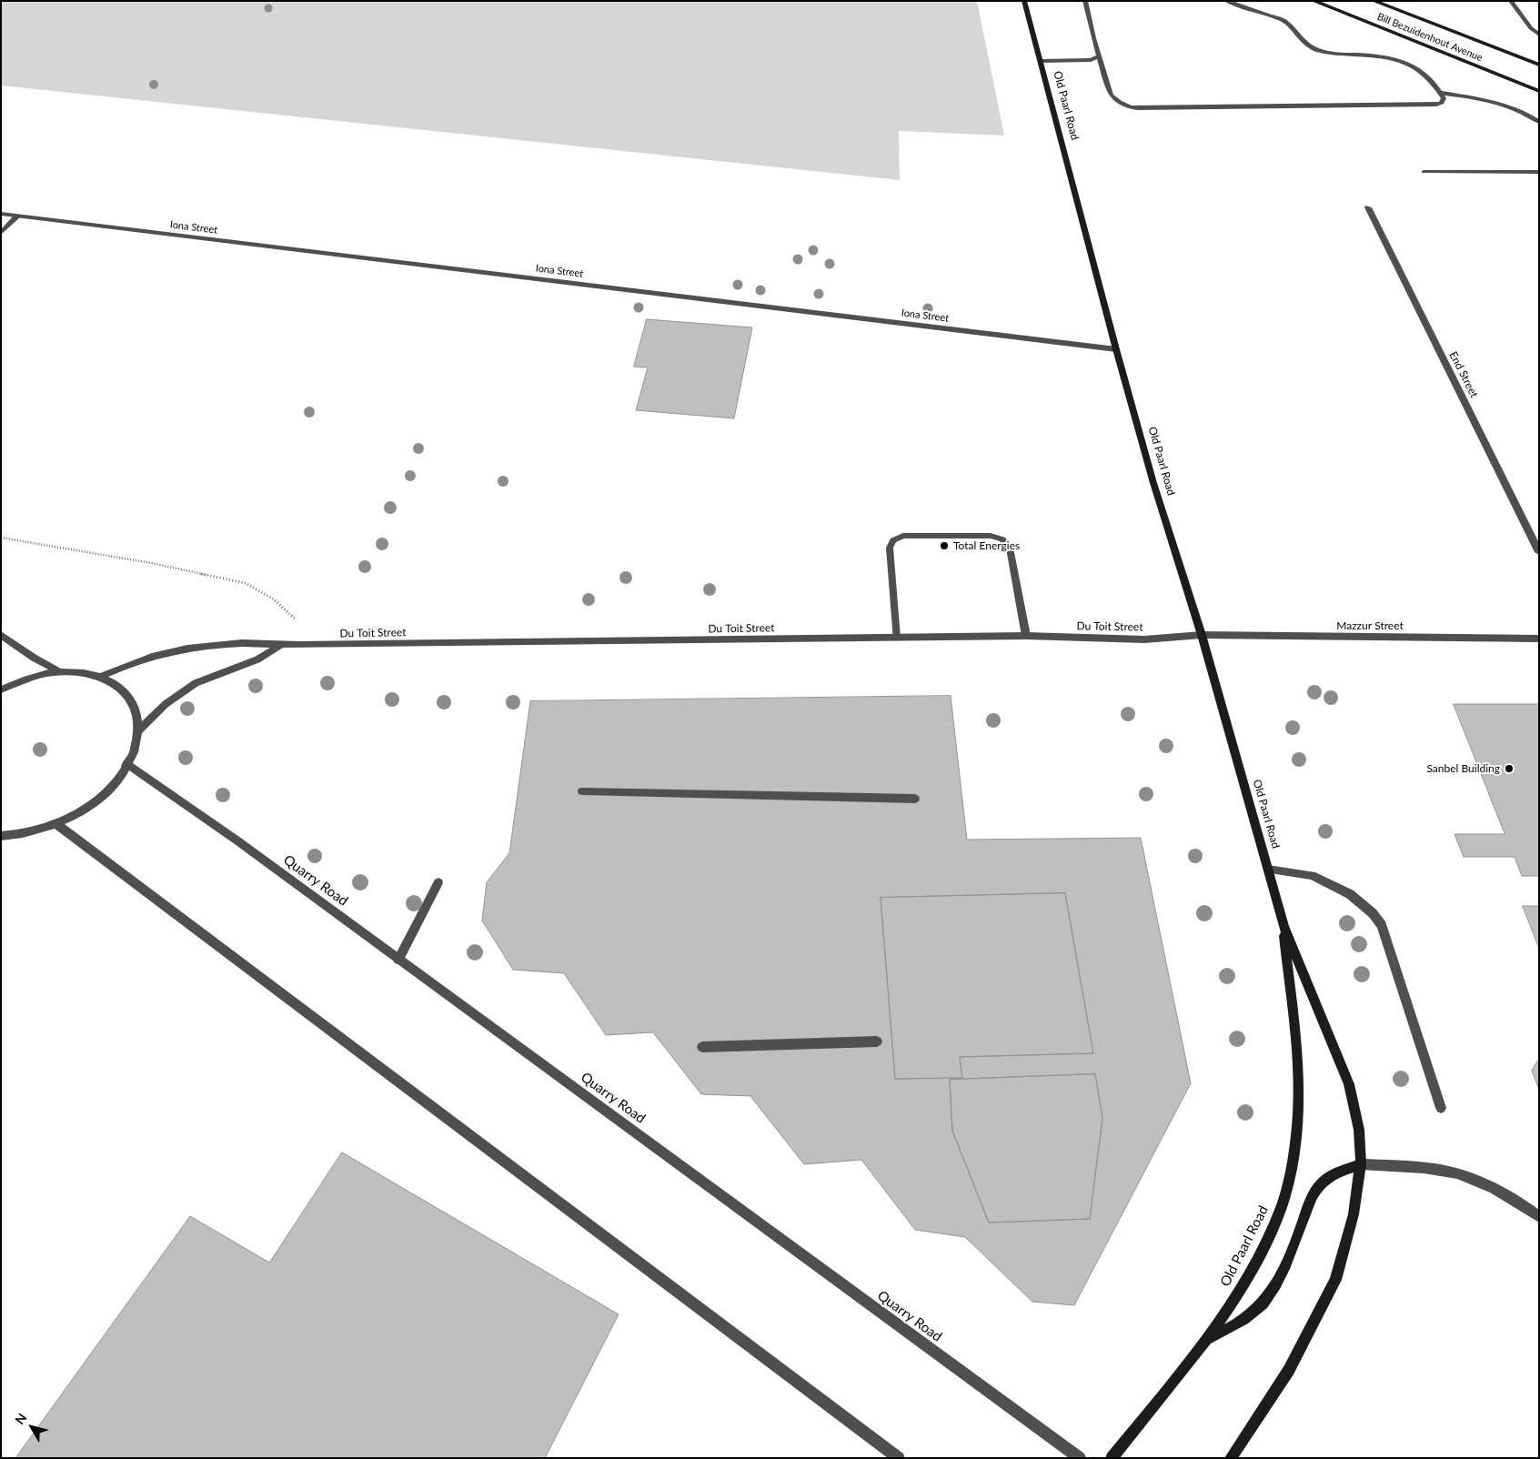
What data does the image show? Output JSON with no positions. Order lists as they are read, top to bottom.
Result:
{
  "streets": {
    "main road": ["Bill Bezuidenhout Avenue", "Old Paarl Road"],
    "street": [
      "Iona Street",
      "End Street",
      "Mazzur Street",
      "Du Toit Street",
      "Quarry Road"
    ]
  },
  "crossings": [
    ["Old Paarl Road", "Iona Street"],
    ["Old Paarl Road", "Mazzur Street"],
    ["Old Paarl Road", "Du Toit Street"],
    ["Mazzur Street", "Du Toit Street"]
  ],
  "places": ["Total Energies", "Sanbel Building"],
  "north": "top left"
}
